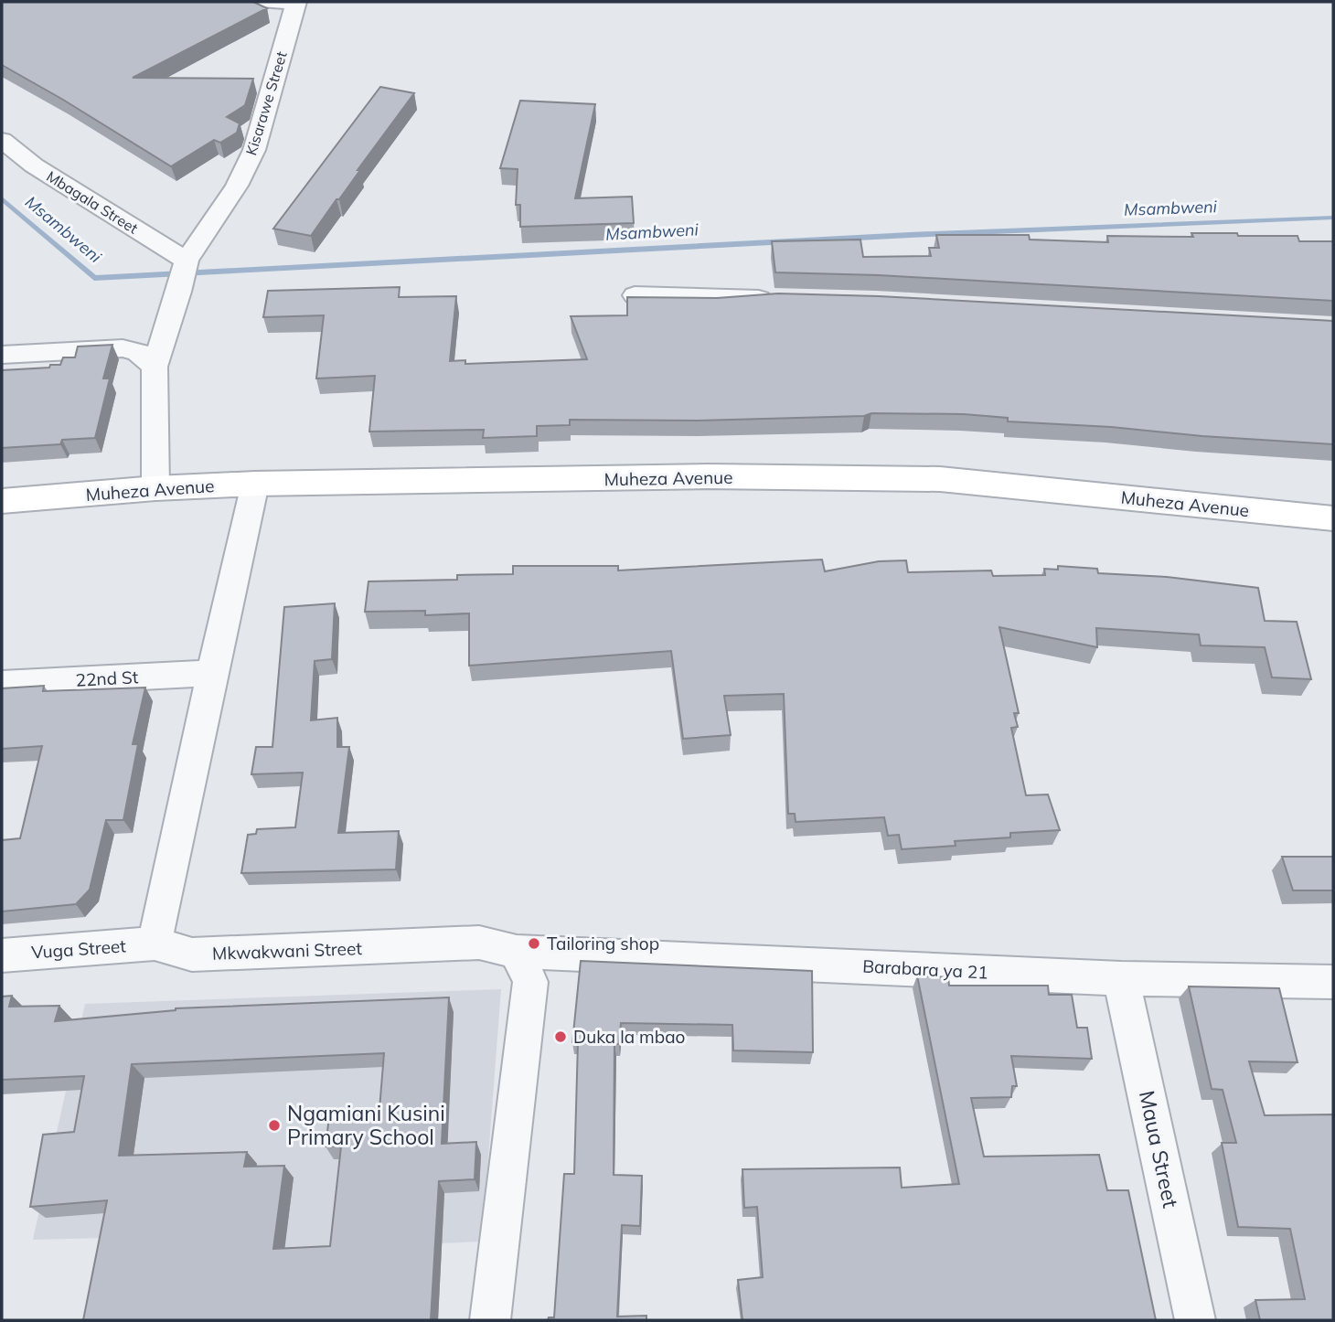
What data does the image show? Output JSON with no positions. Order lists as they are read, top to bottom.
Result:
{
  "streets": {
    "street": [
      "Kisarawe Street",
      "Mbagala Street",
      "Muheza Avenue",
      "22nd St",
      "Vuga Street",
      "Mkwakwani Street",
      "Barabara ya 21",
      "Maua Street"
    ]
  },
  "crossings": [
    ["Kisarawe Street", "Mbagala Street"],
    ["Vuga Street", "Mkwakwani Street"],
    ["Mkwakwani Street", "Barabara ya 21"],
    ["Barabara ya 21", "Maua Street"]
  ],
  "water": ["Msambweni"],
  "places": ["Tailoring shop", "Duka la mbao", "Ngamiani Kusini Primary School"]
}
